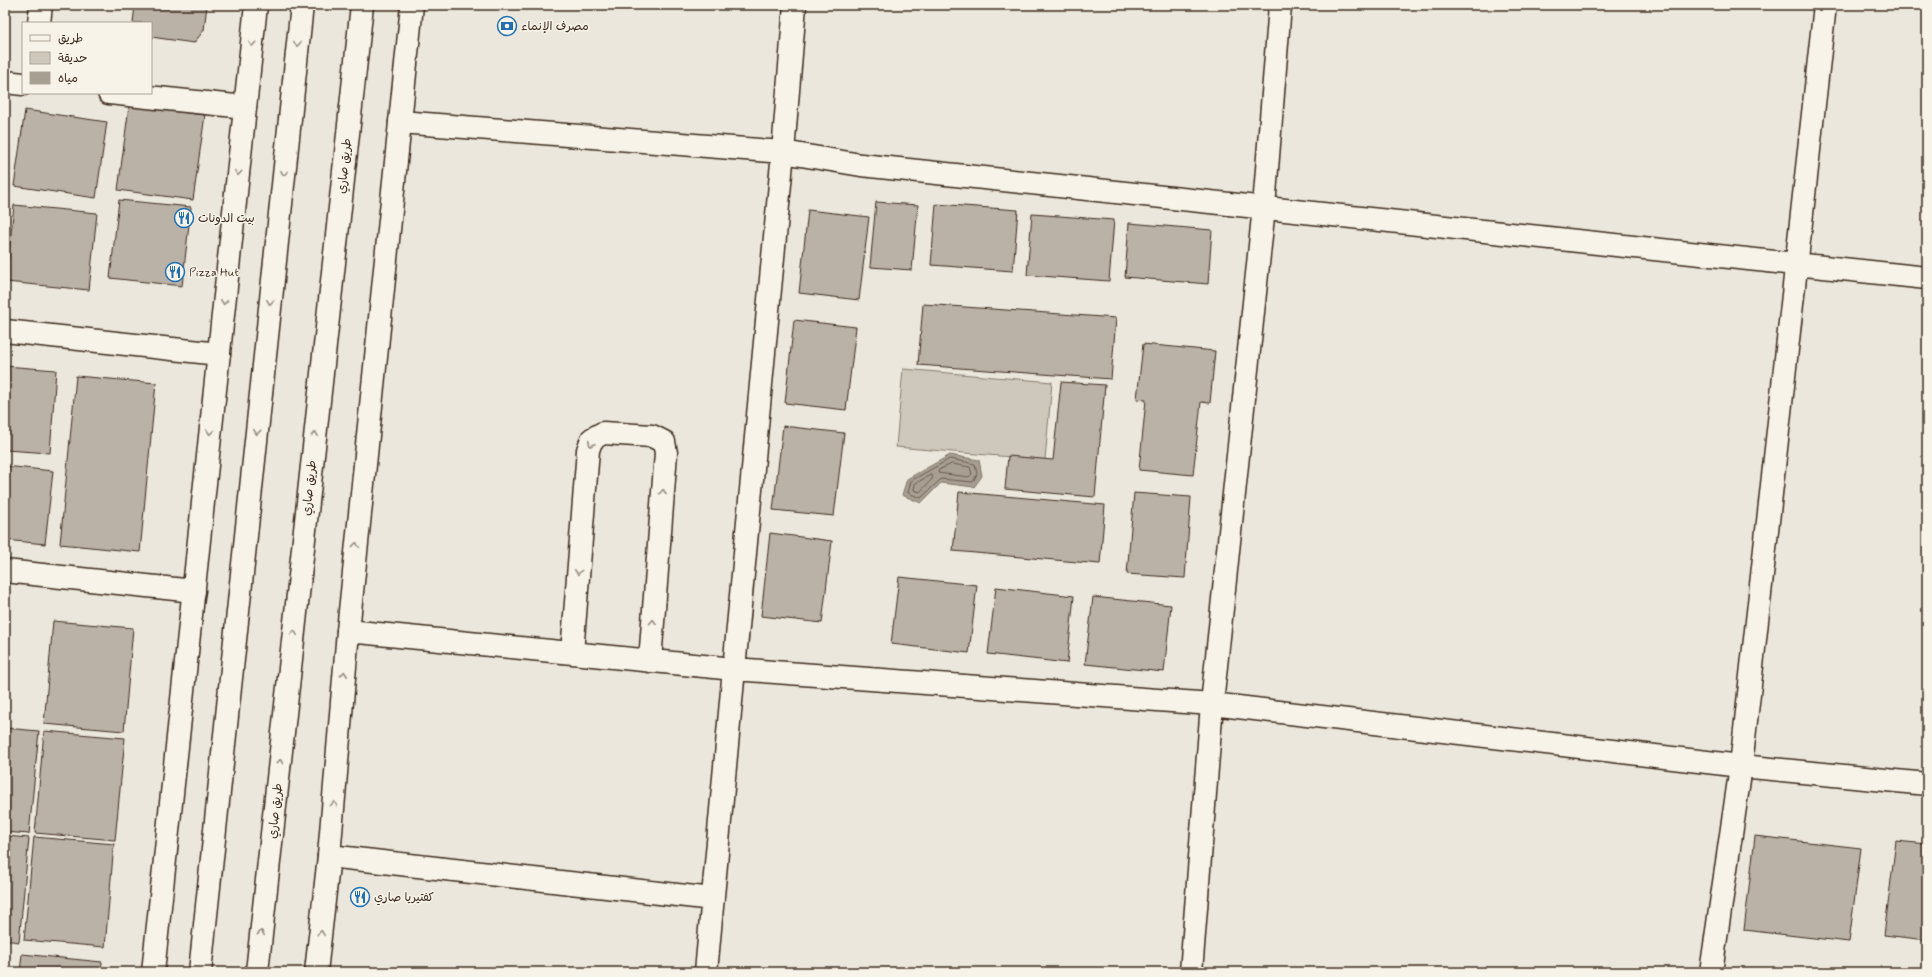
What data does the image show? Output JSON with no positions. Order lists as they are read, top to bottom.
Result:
{
  "streets": {
    "street": ["طريق صاري"]
  },
  "places": {
    "bank": ["مصرف الإنماء"],
    "restaurant": ["بيت الدونات", "Pizza Hut", "كفتيريا صاري"]
  },
  "legend": ["طريق", "حديقة", "مياه"]
}
